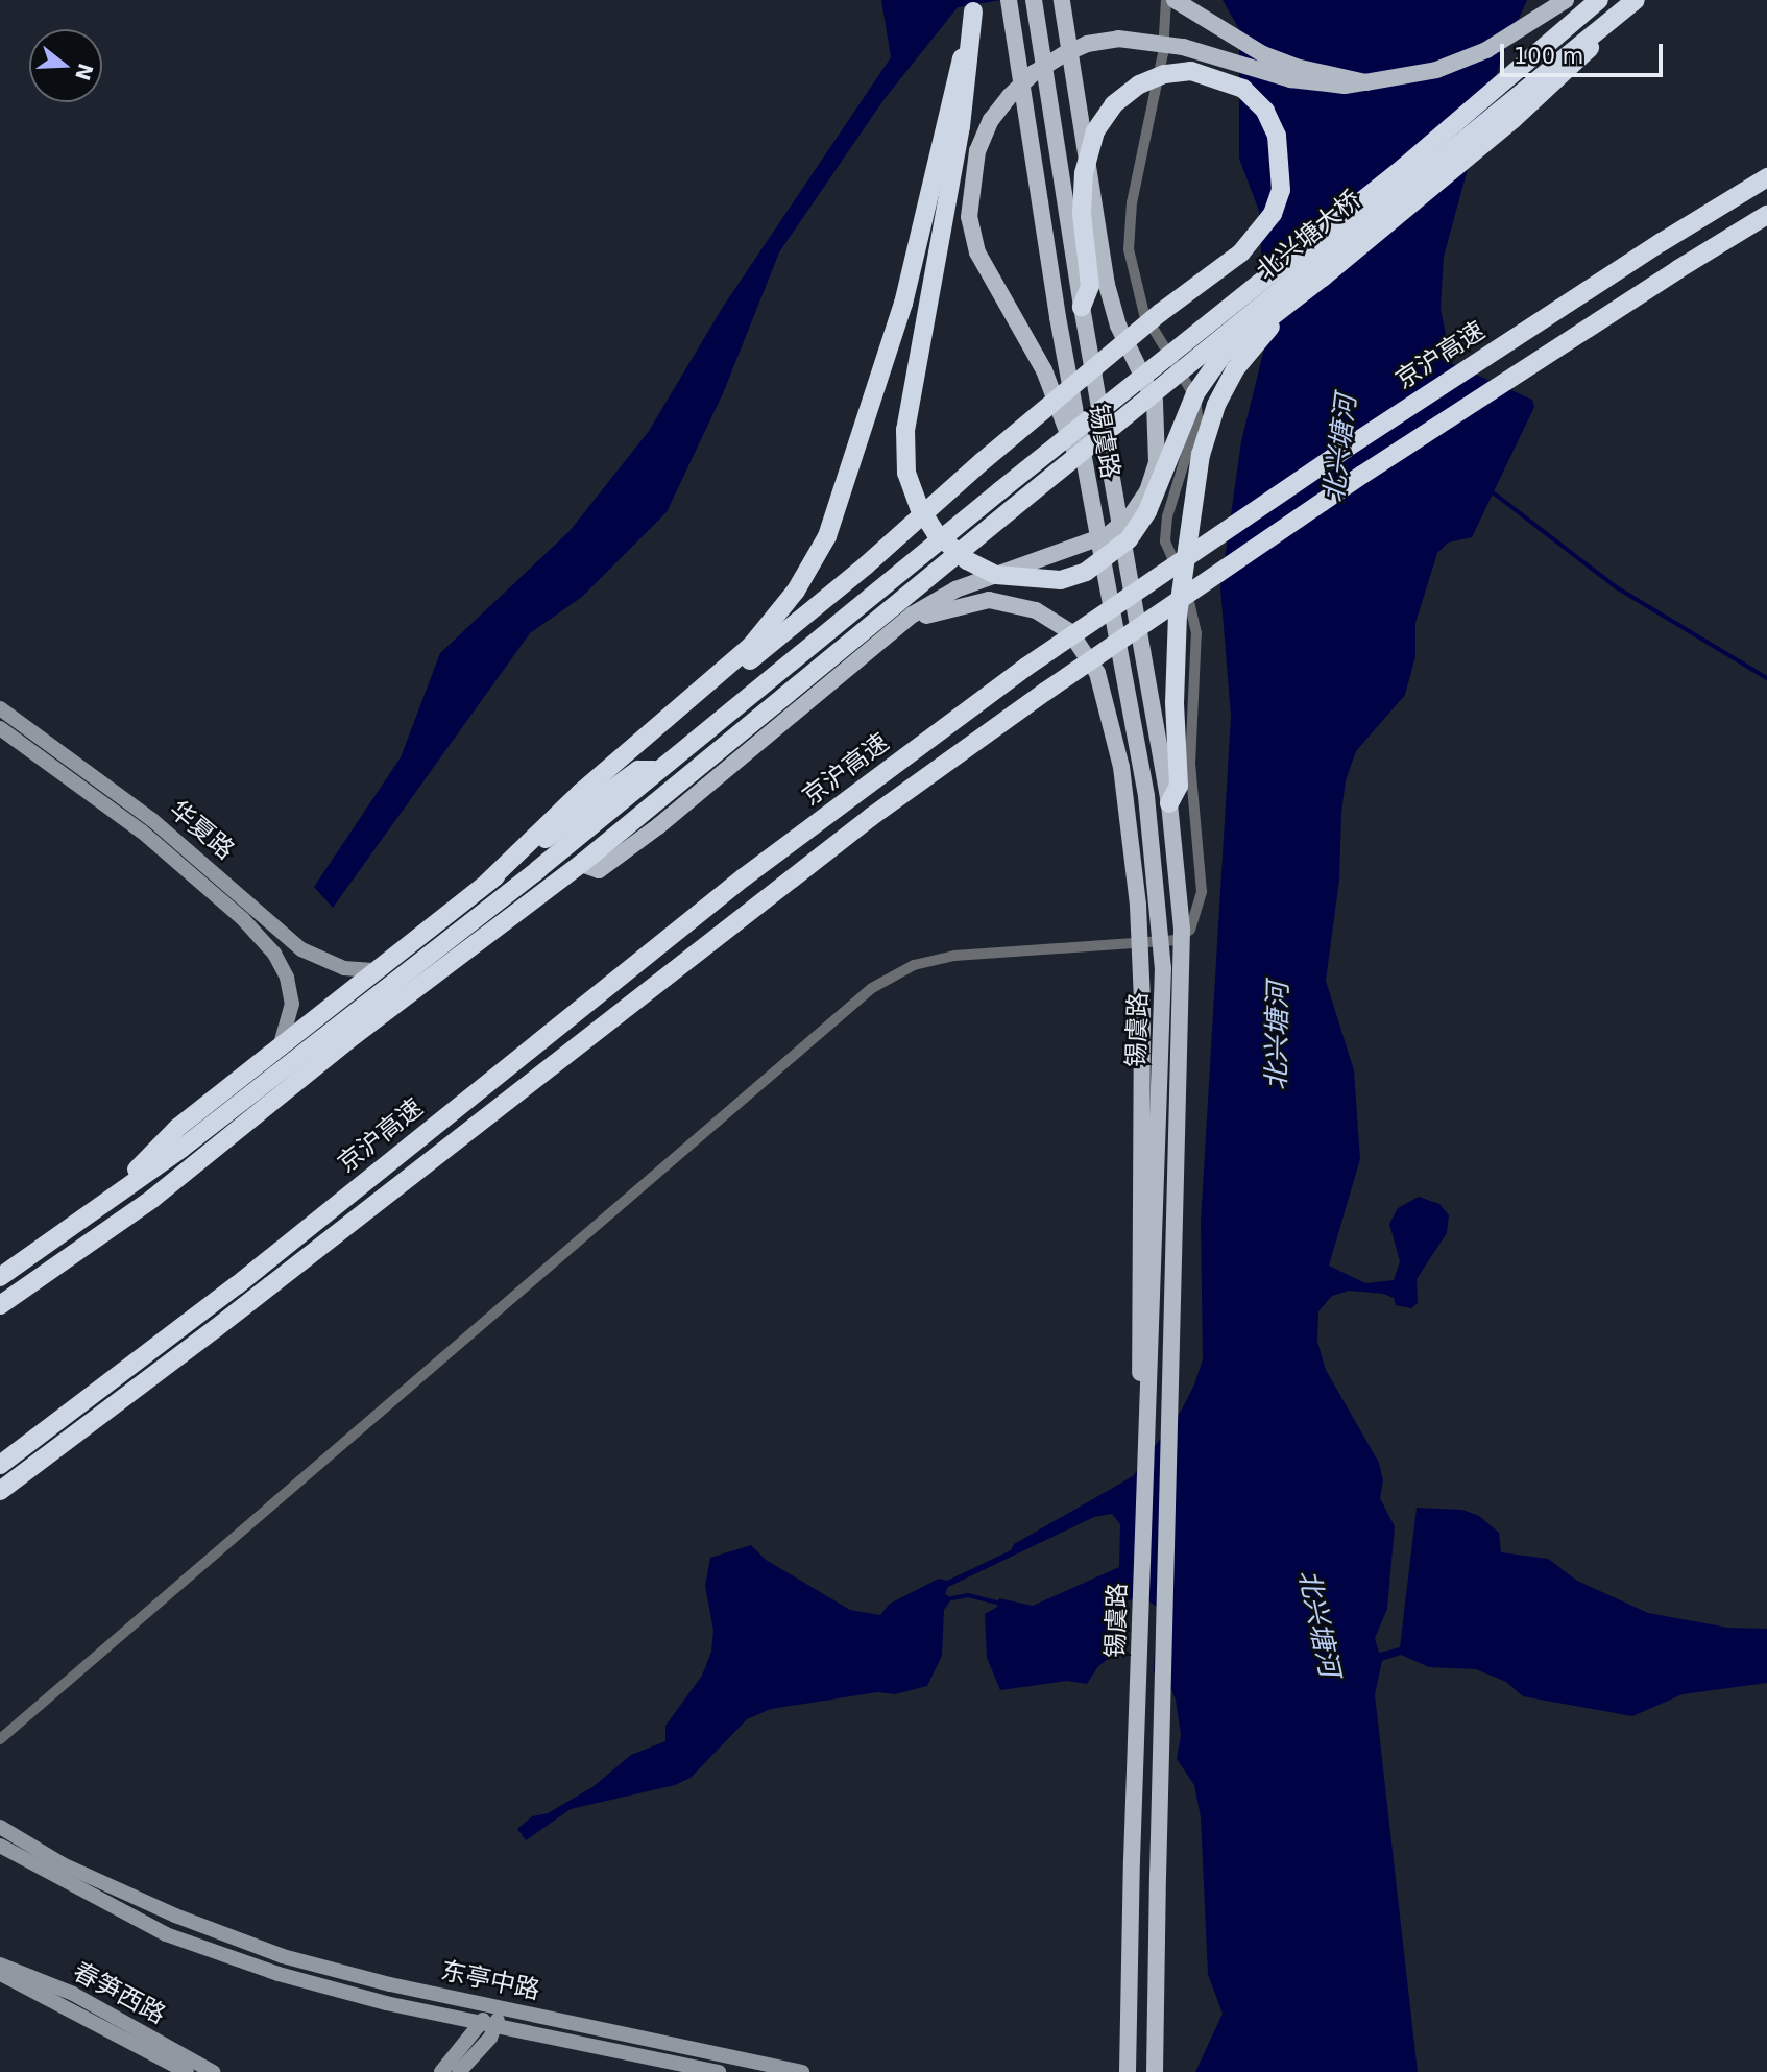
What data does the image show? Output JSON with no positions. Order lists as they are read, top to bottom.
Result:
{
  "streets": {
    "highway": ["北兴塘大桥", "京沪高速"],
    "main road": [
      "锡虞路",
      "华夏路",
      "东亭中路",
      "春笋西路"
    ]
  },
  "water": ["北兴塘河"],
  "scale_bar": "100 m",
  "north": "right"
}
